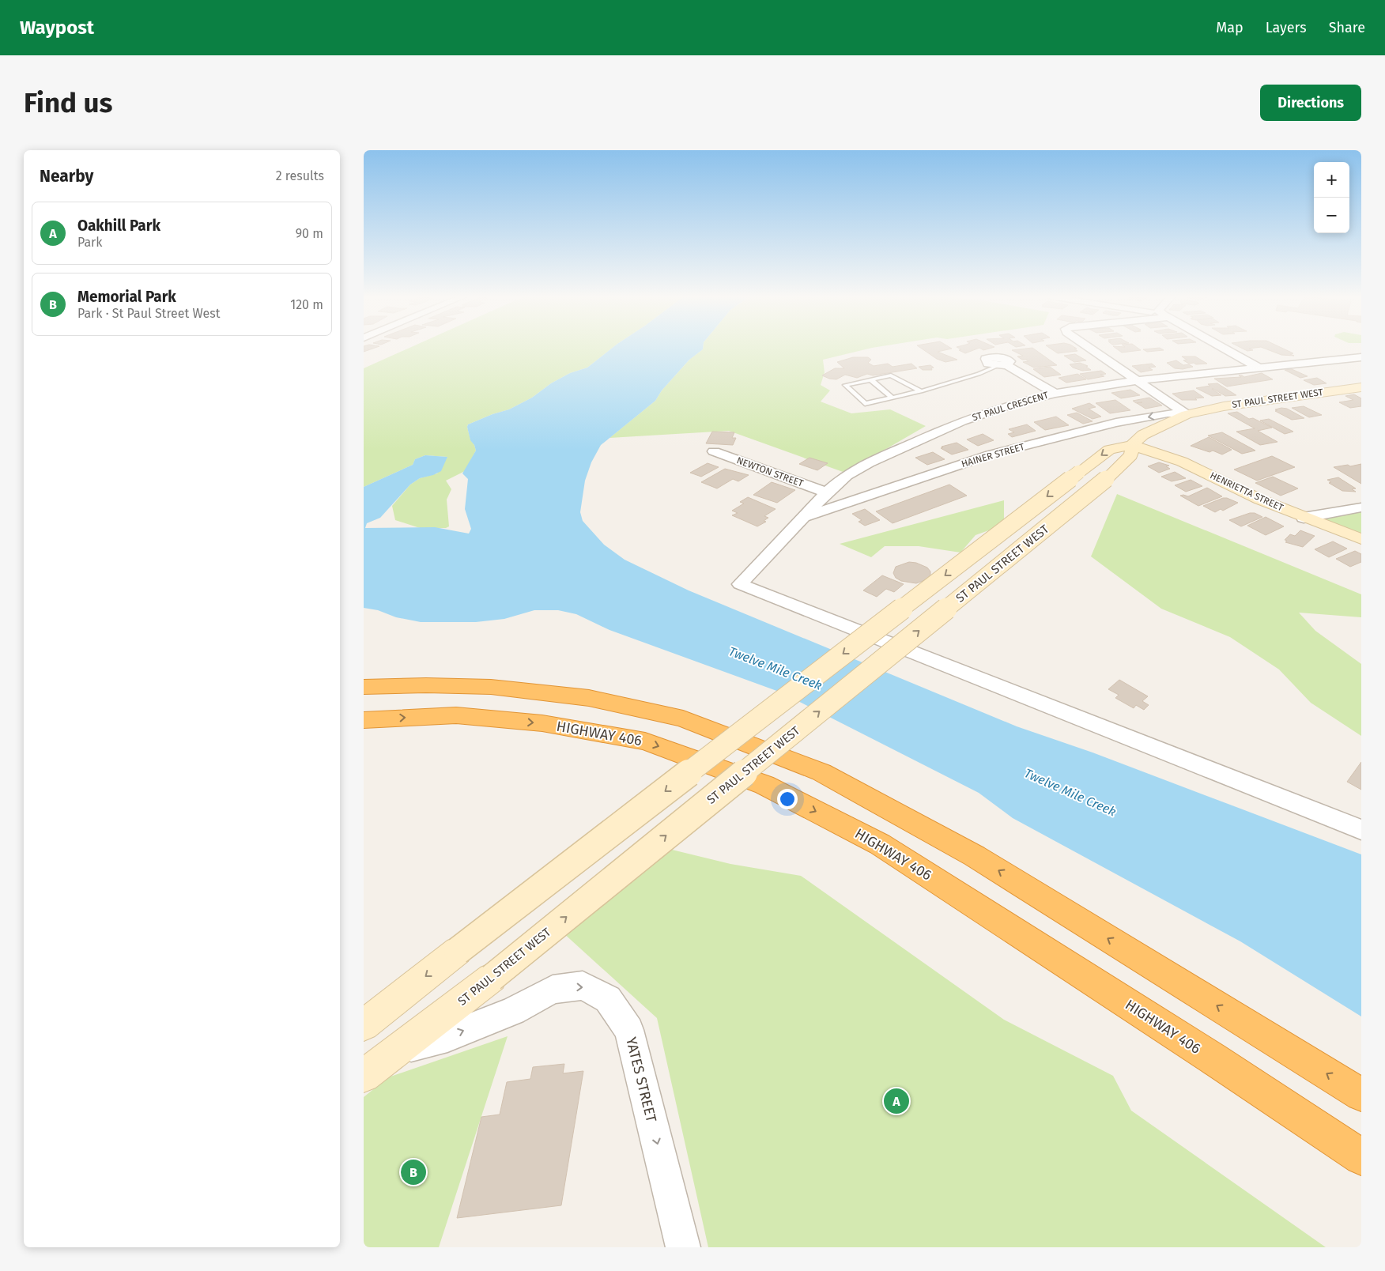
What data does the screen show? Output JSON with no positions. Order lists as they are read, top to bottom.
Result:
{
  "streets": {
    "highway": ["HIGHWAY 406"],
    "main road": ["ST PAUL STREET WEST", "HENRIETTA STREET"],
    "street": [
      "ST PAUL CRESCENT",
      "HAINER STREET",
      "NEWTON STREET",
      "YATES STREET"
    ]
  },
  "crossings": [
    ["ST PAUL STREET WEST", "HAINER STREET"],
    ["ST PAUL STREET WEST", "HENRIETTA STREET"],
    ["ST PAUL STREET WEST", "YATES STREET"],
    ["ST PAUL CRESCENT", "HAINER STREET"],
    ["ST PAUL CRESCENT", "NEWTON STREET"]
  ],
  "one_way": ["HAINER STREET"],
  "water": ["Twelve Mile Creek"],
  "page": {
    "header": "Waypost",
    "nav": ["Map", "Layers", "Share"],
    "buttons": "Directions",
    "title": "Find us",
    "heading": ["Nearby", "2 results"],
    "map_buttons": ["+", "−"],
    "list": [
      {
        "mark": "A",
        "name": "Oakhill Park",
        "note": "Park",
        "value": "90 m"
      },
      {
        "mark": "B",
        "name": "Memorial Park",
        "note": "Park · St Paul Street West",
        "value": "120 m"
      }
    ],
    "pins": ["A", "B"]
  }
}
